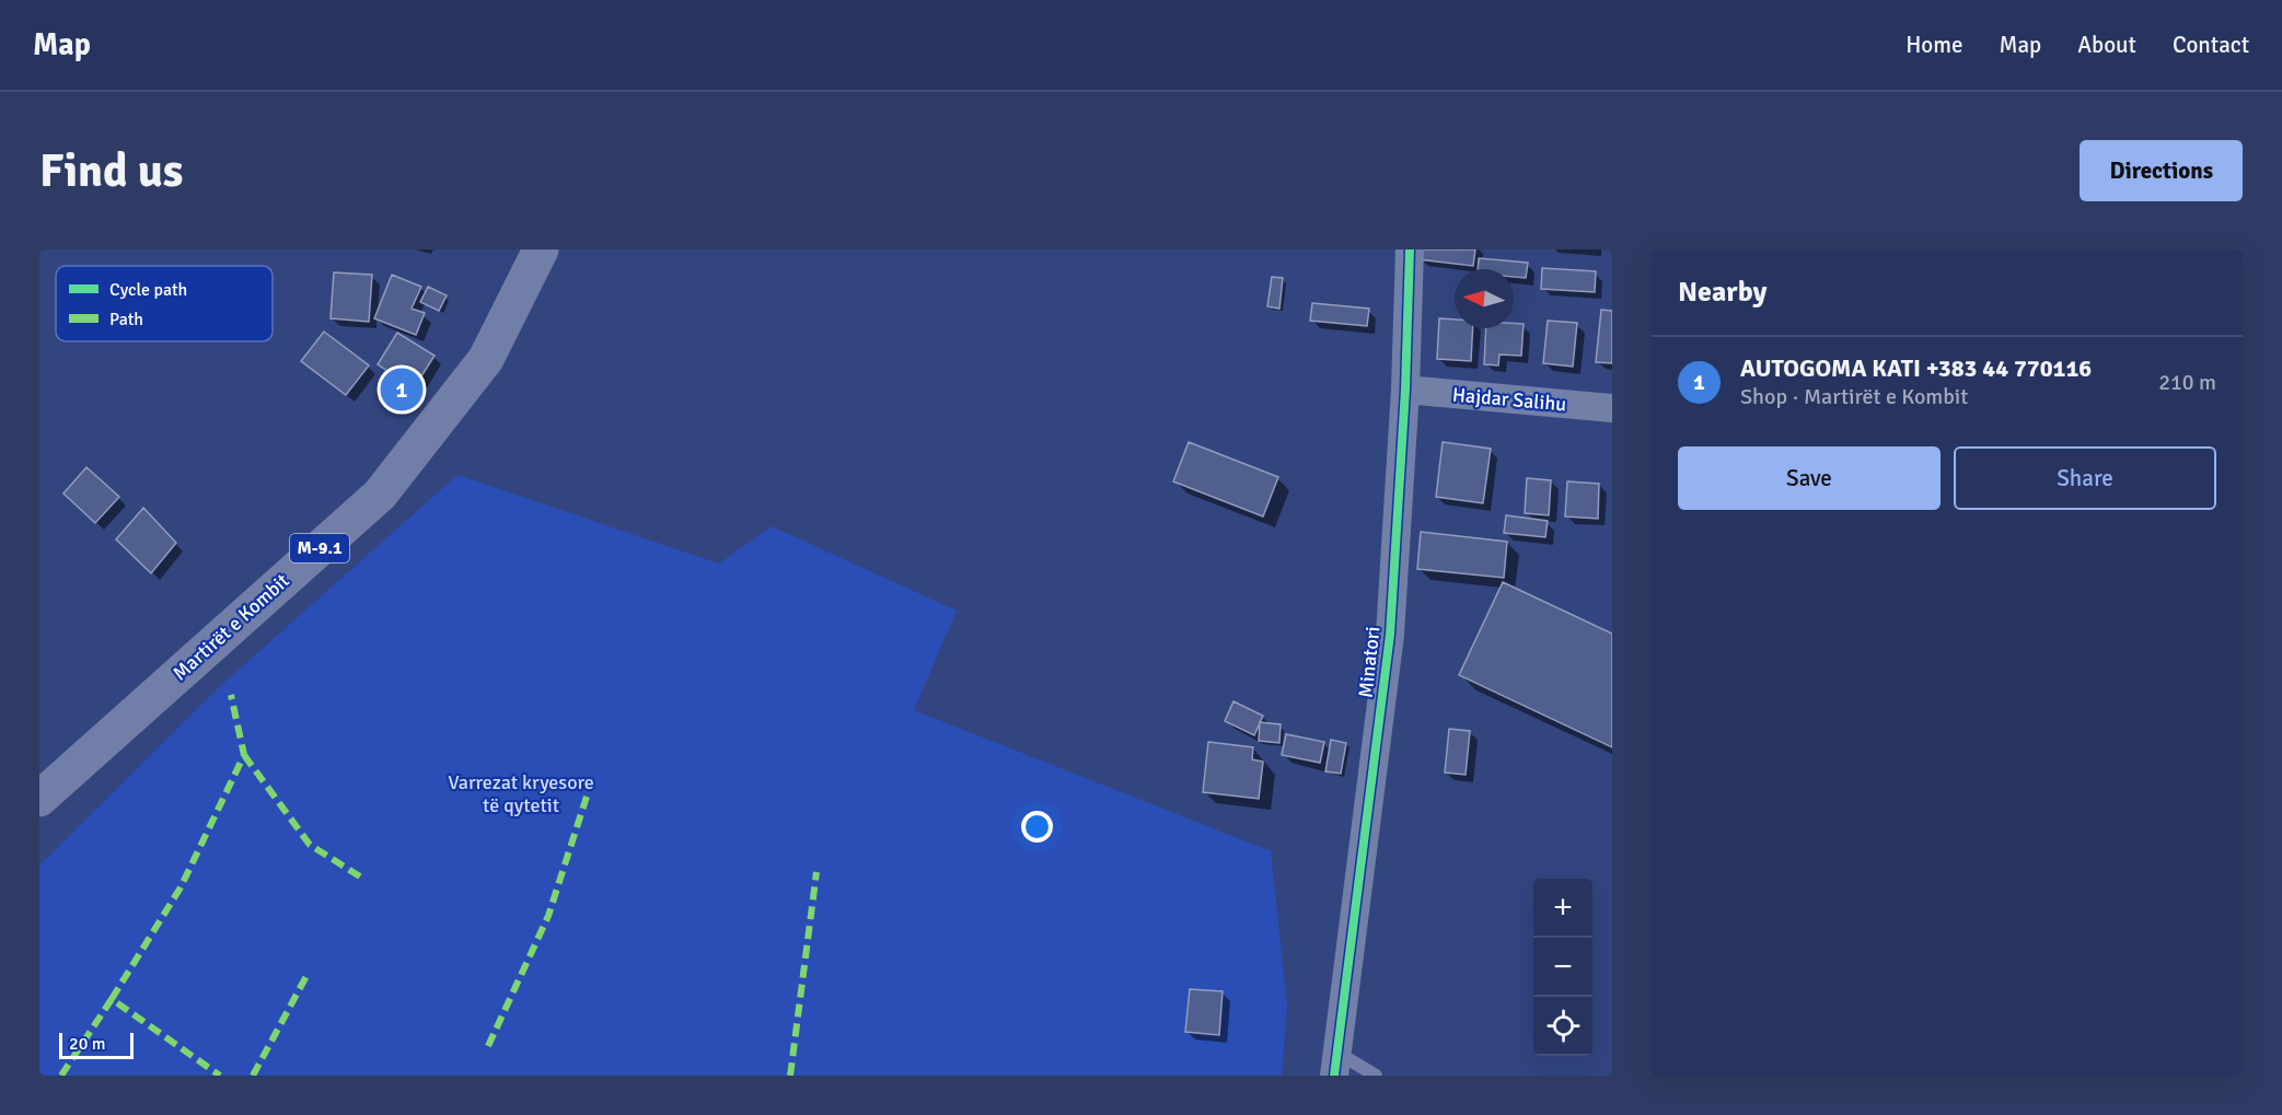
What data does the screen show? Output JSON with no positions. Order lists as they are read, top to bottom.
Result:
{
  "streets": {
    "main road": ["M-9.1", "Martirët e Kombit"],
    "street": ["Hajdar Salihu", "Minatori"]
  },
  "crossings": [
    ["Hajdar Salihu", "Minatori"]
  ],
  "parks": ["Varrezat kryesore të qytetit"],
  "legend": ["Cycle path", "Path"],
  "scale_bar": "20 m",
  "north": "left",
  "page": {
    "header": "Map",
    "nav": [
      "Home",
      "Map",
      "About",
      "Contact"
    ],
    "buttons": [
      "Directions",
      ["Save", "Share"]
    ],
    "title": "Find us",
    "heading": "Nearby",
    "list": [
      {
        "mark": "1",
        "name": "AUTOGOMA KATI +383 44 770116",
        "note": "Shop · Martirët e Kombit",
        "value": "210 m"
      }
    ],
    "pins": "1",
    "map_buttons": ["+", "−"],
    "scale": "20 m"
  }
}
